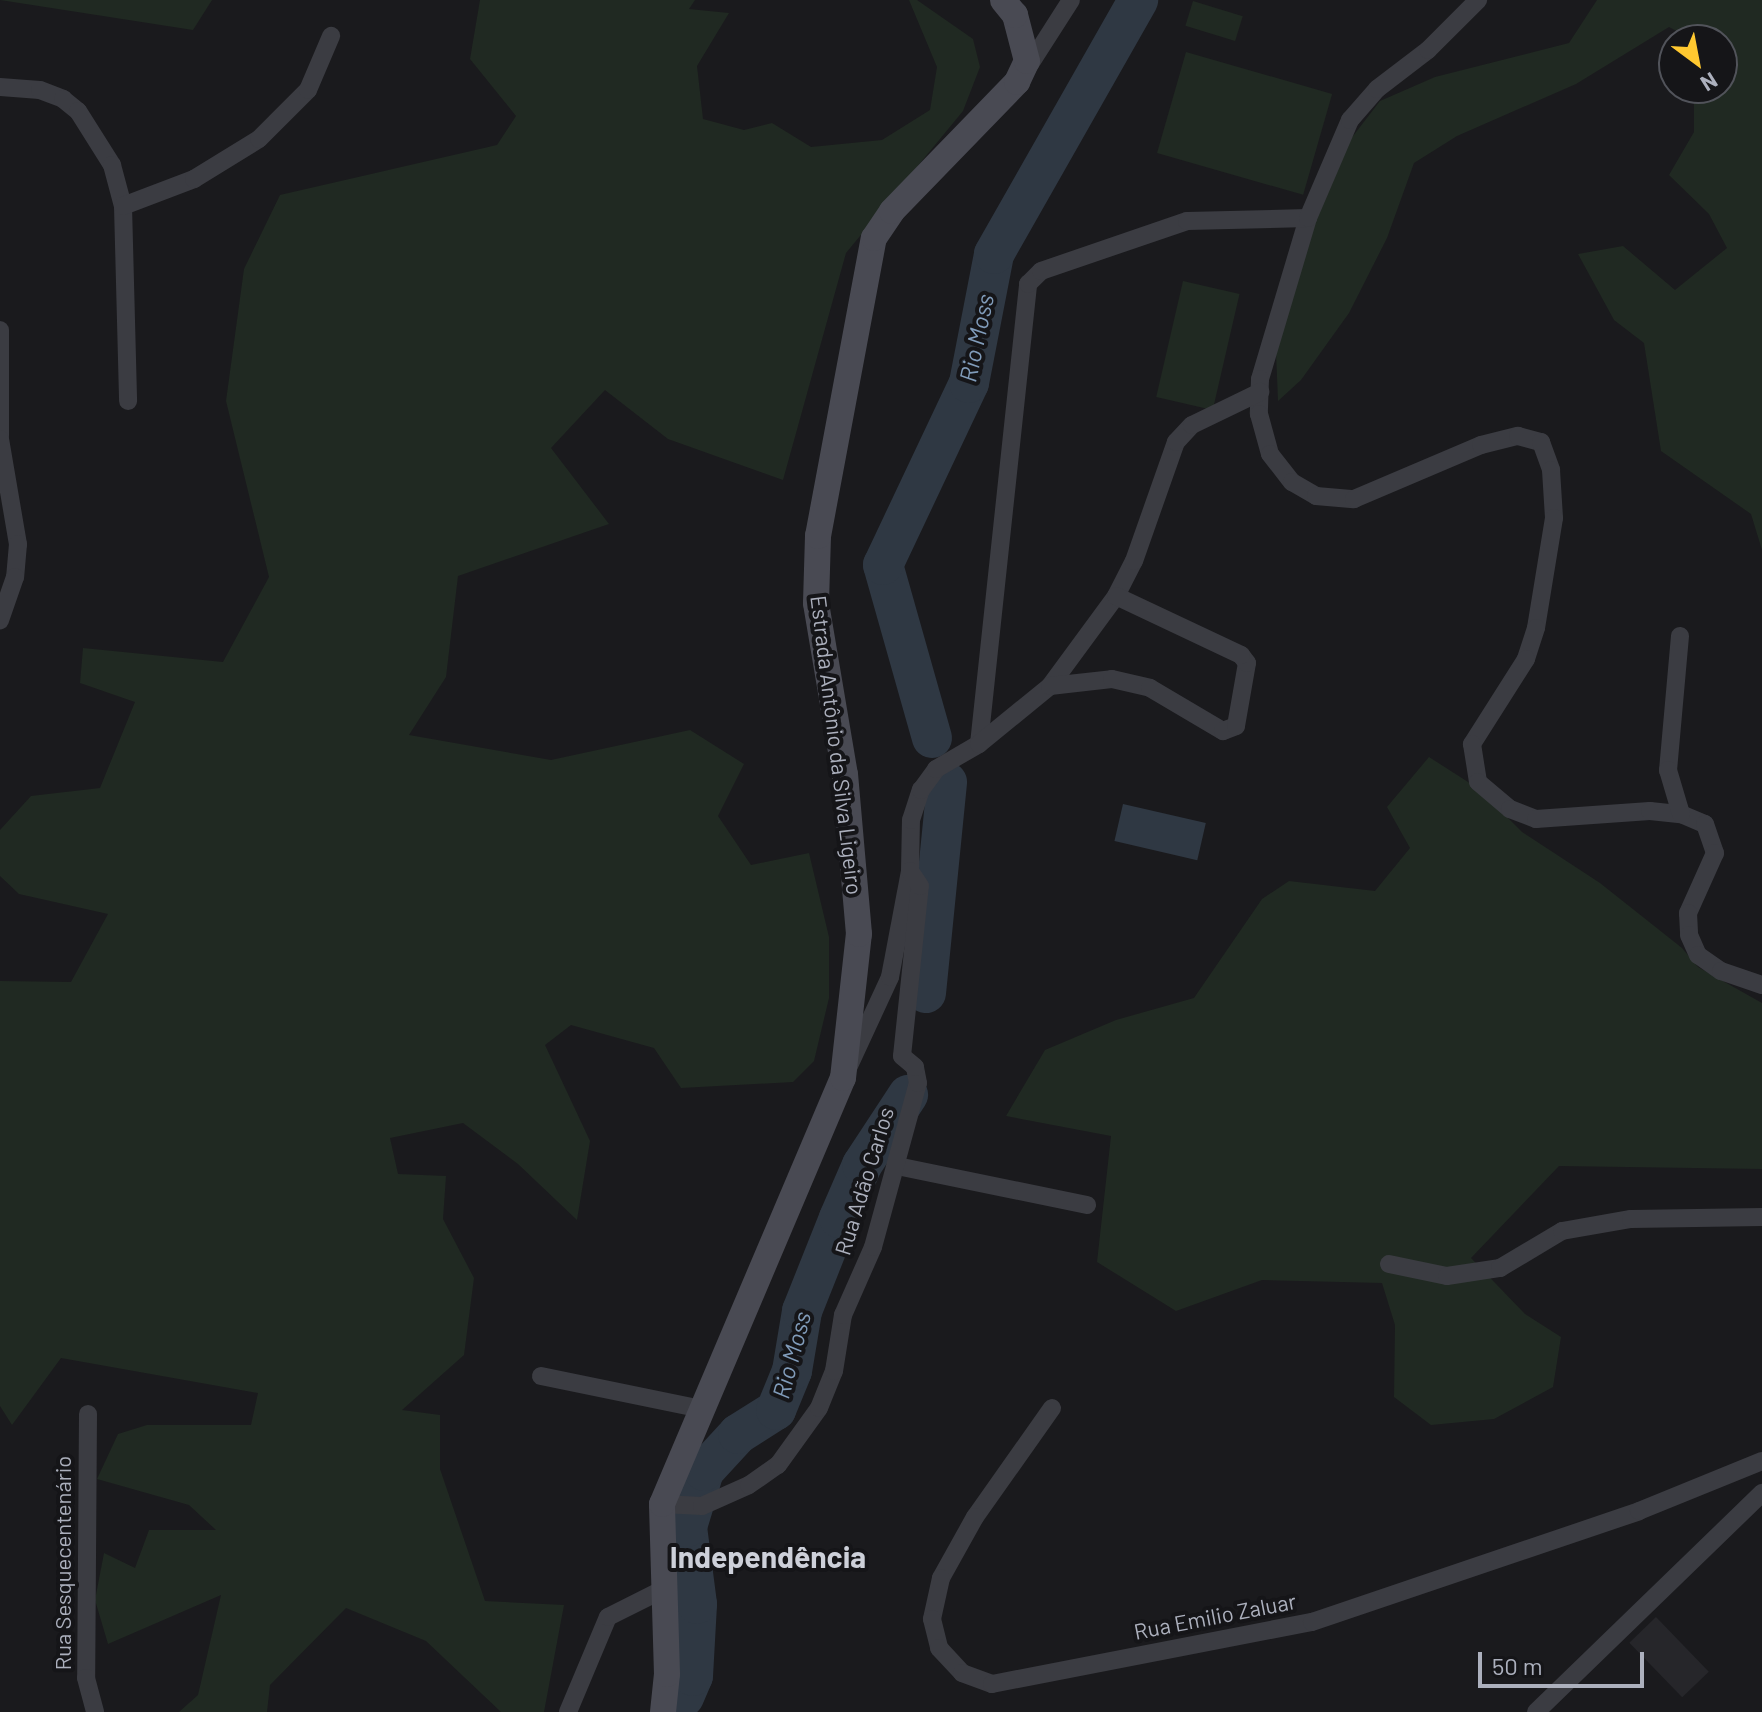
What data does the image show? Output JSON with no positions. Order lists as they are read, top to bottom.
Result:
{
  "streets": {
    "street": [
      "Estrada Antônio da Silva Ligeiro",
      "Rua Adão Carlos",
      "Rua Sesquecentenário",
      "Rua Emilio Zaluar"
    ]
  },
  "crossings": [
    ["Estrada Antônio da Silva Ligeiro", "Rua Adão Carlos"]
  ],
  "districts": ["Independência"],
  "water": ["Rio Moss"],
  "scale_bar": "50 m",
  "north": "bottom right"
}
